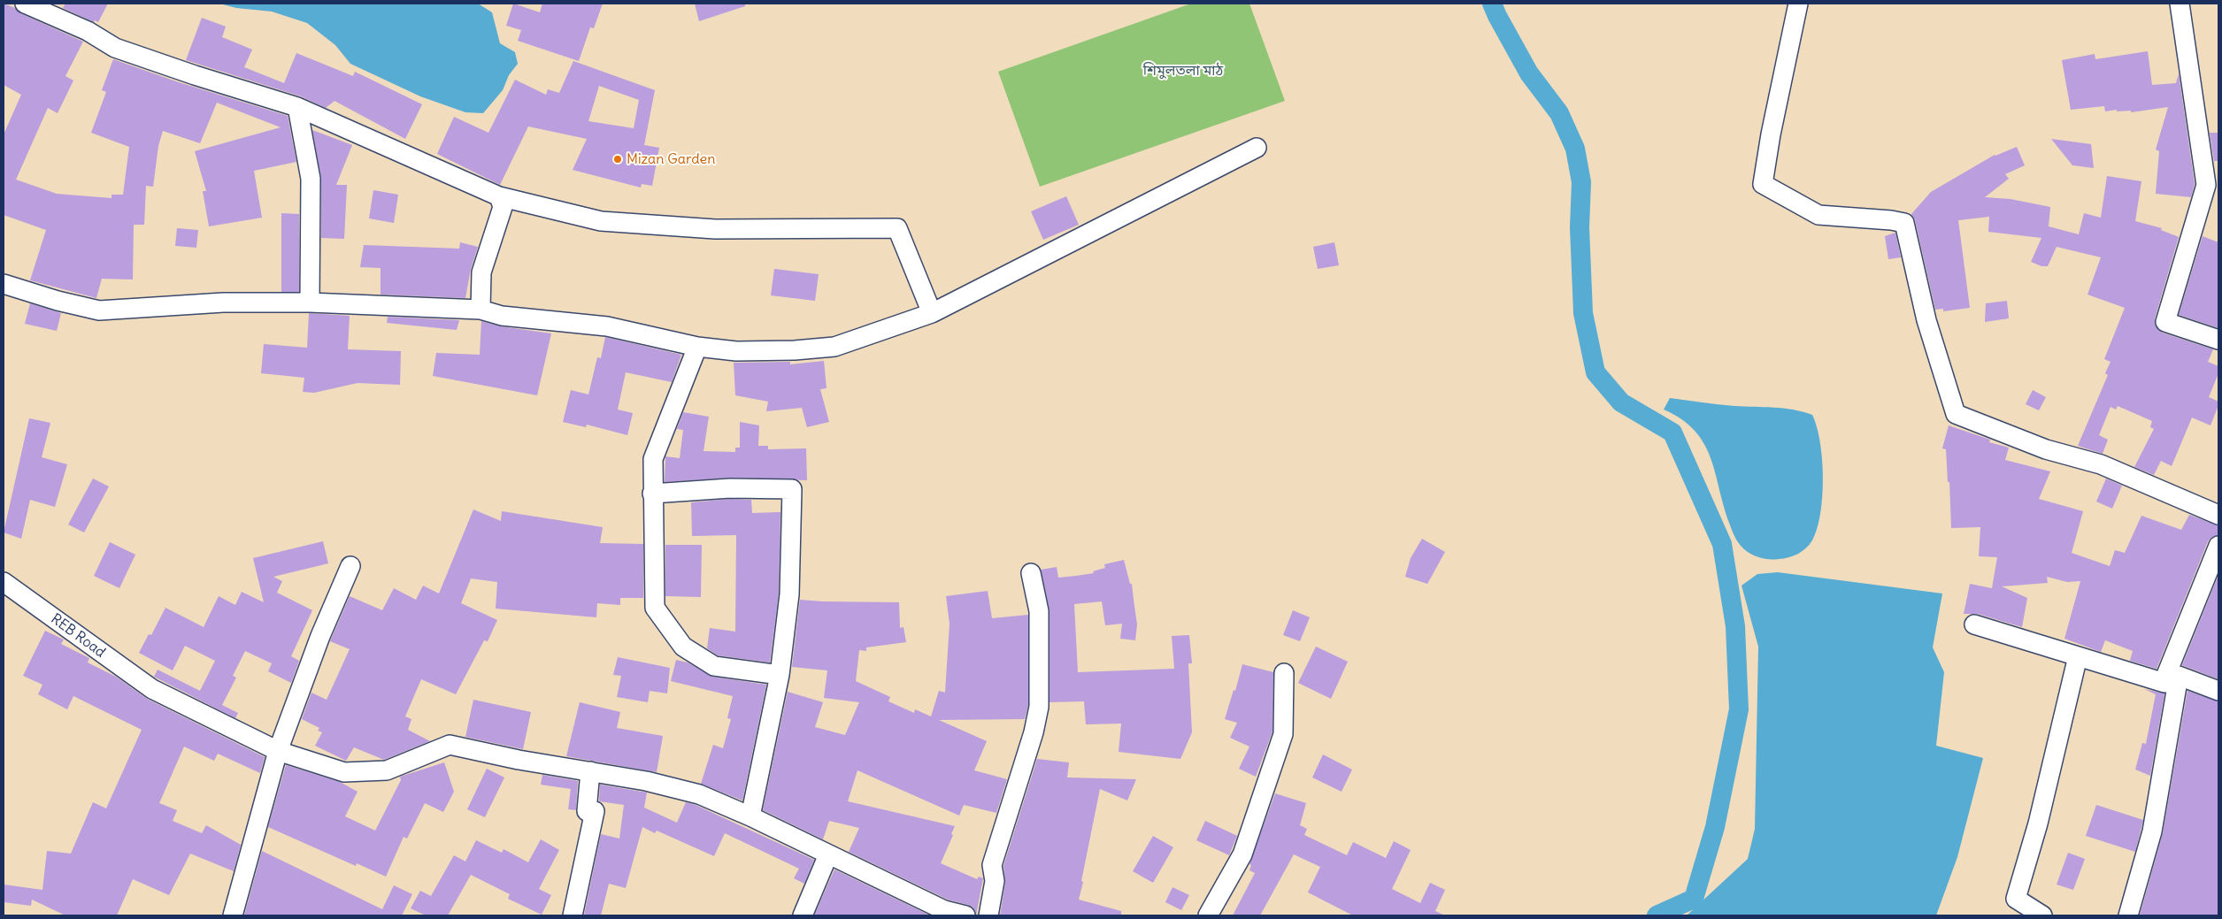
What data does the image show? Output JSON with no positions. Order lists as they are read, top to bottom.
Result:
{
  "streets": {
    "street": ["REB Road"]
  },
  "parks": ["শিমুলতলা মাঠ"],
  "places": ["Mizan Garden"]
}
